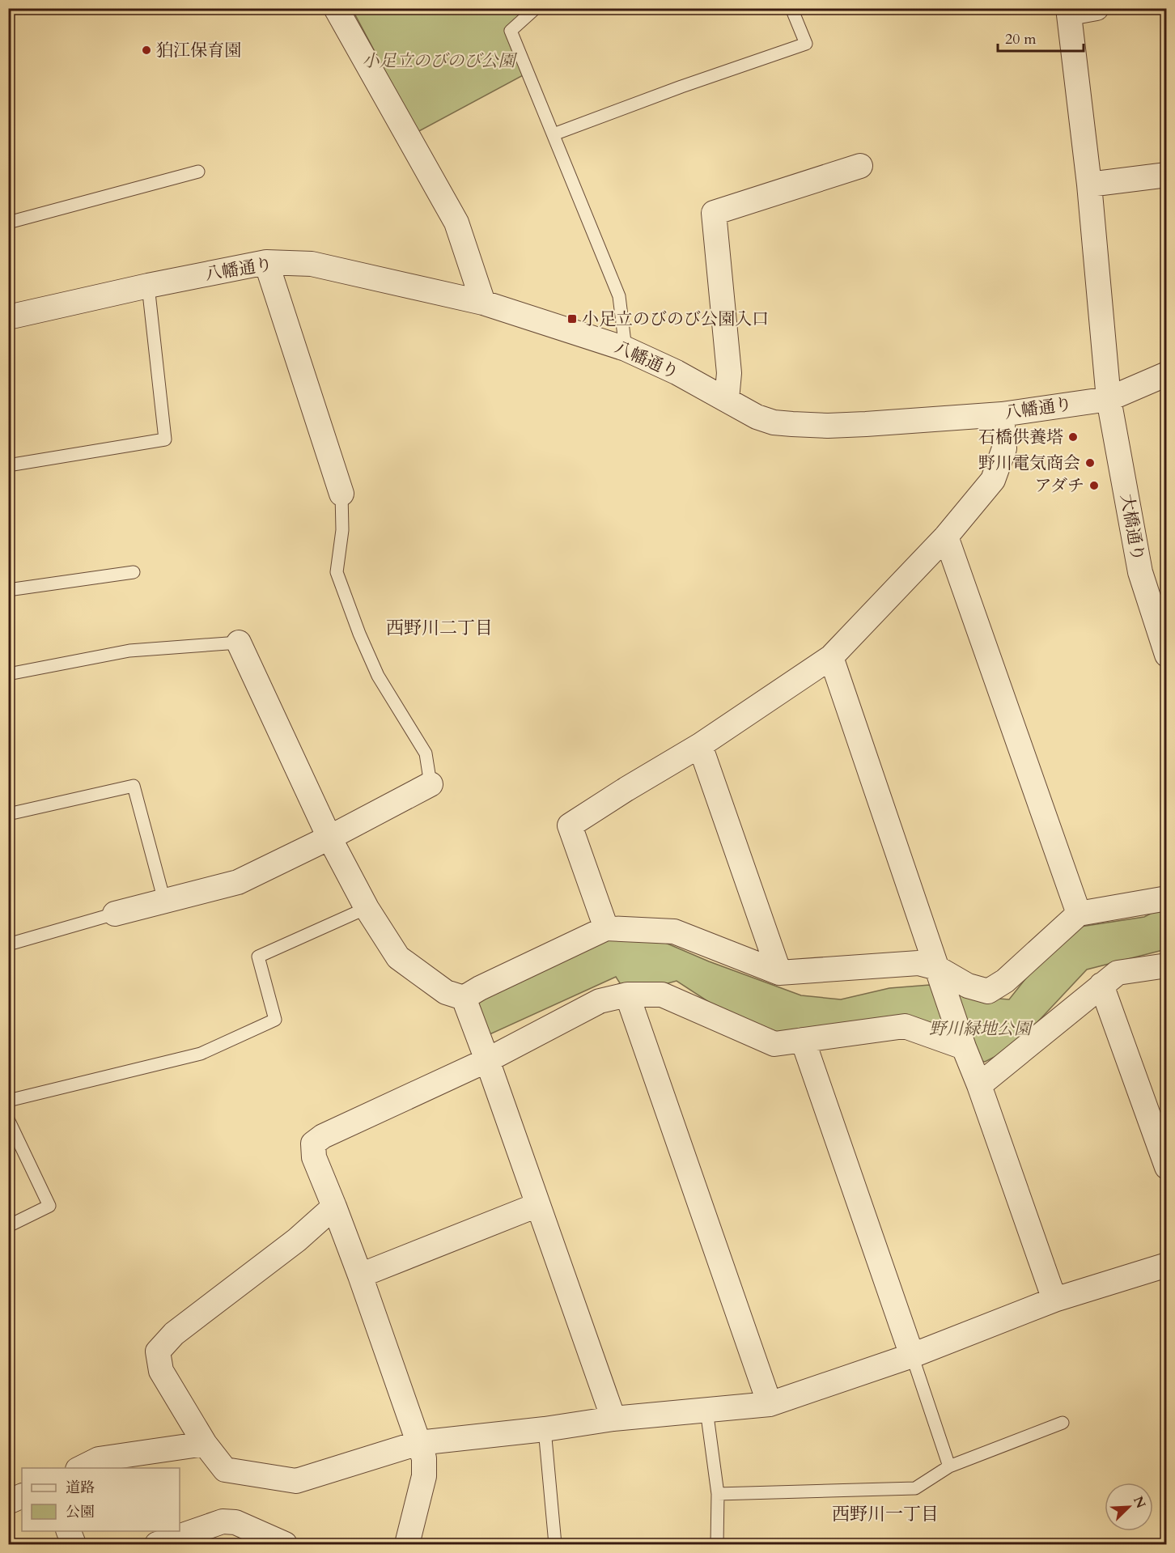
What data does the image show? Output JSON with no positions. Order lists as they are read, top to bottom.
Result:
{
  "streets": {
    "street": ["八幡通り", "大橋通り"]
  },
  "crossings": [
    ["八幡通り", "大橋通り"]
  ],
  "districts": ["西野川二丁目", "西野川一丁目"],
  "parks": ["小足立のびのび公園", "野川緑地公園"],
  "places": {
    "other": [
      "狛江保育園",
      "石橋供養塔",
      "野川電気商会",
      "アダチ"
    ],
    "transit": ["小足立のびのび公園入口"]
  },
  "legend": ["道路", "公園"],
  "scale_bar": "20 m",
  "north": "top right"
}
